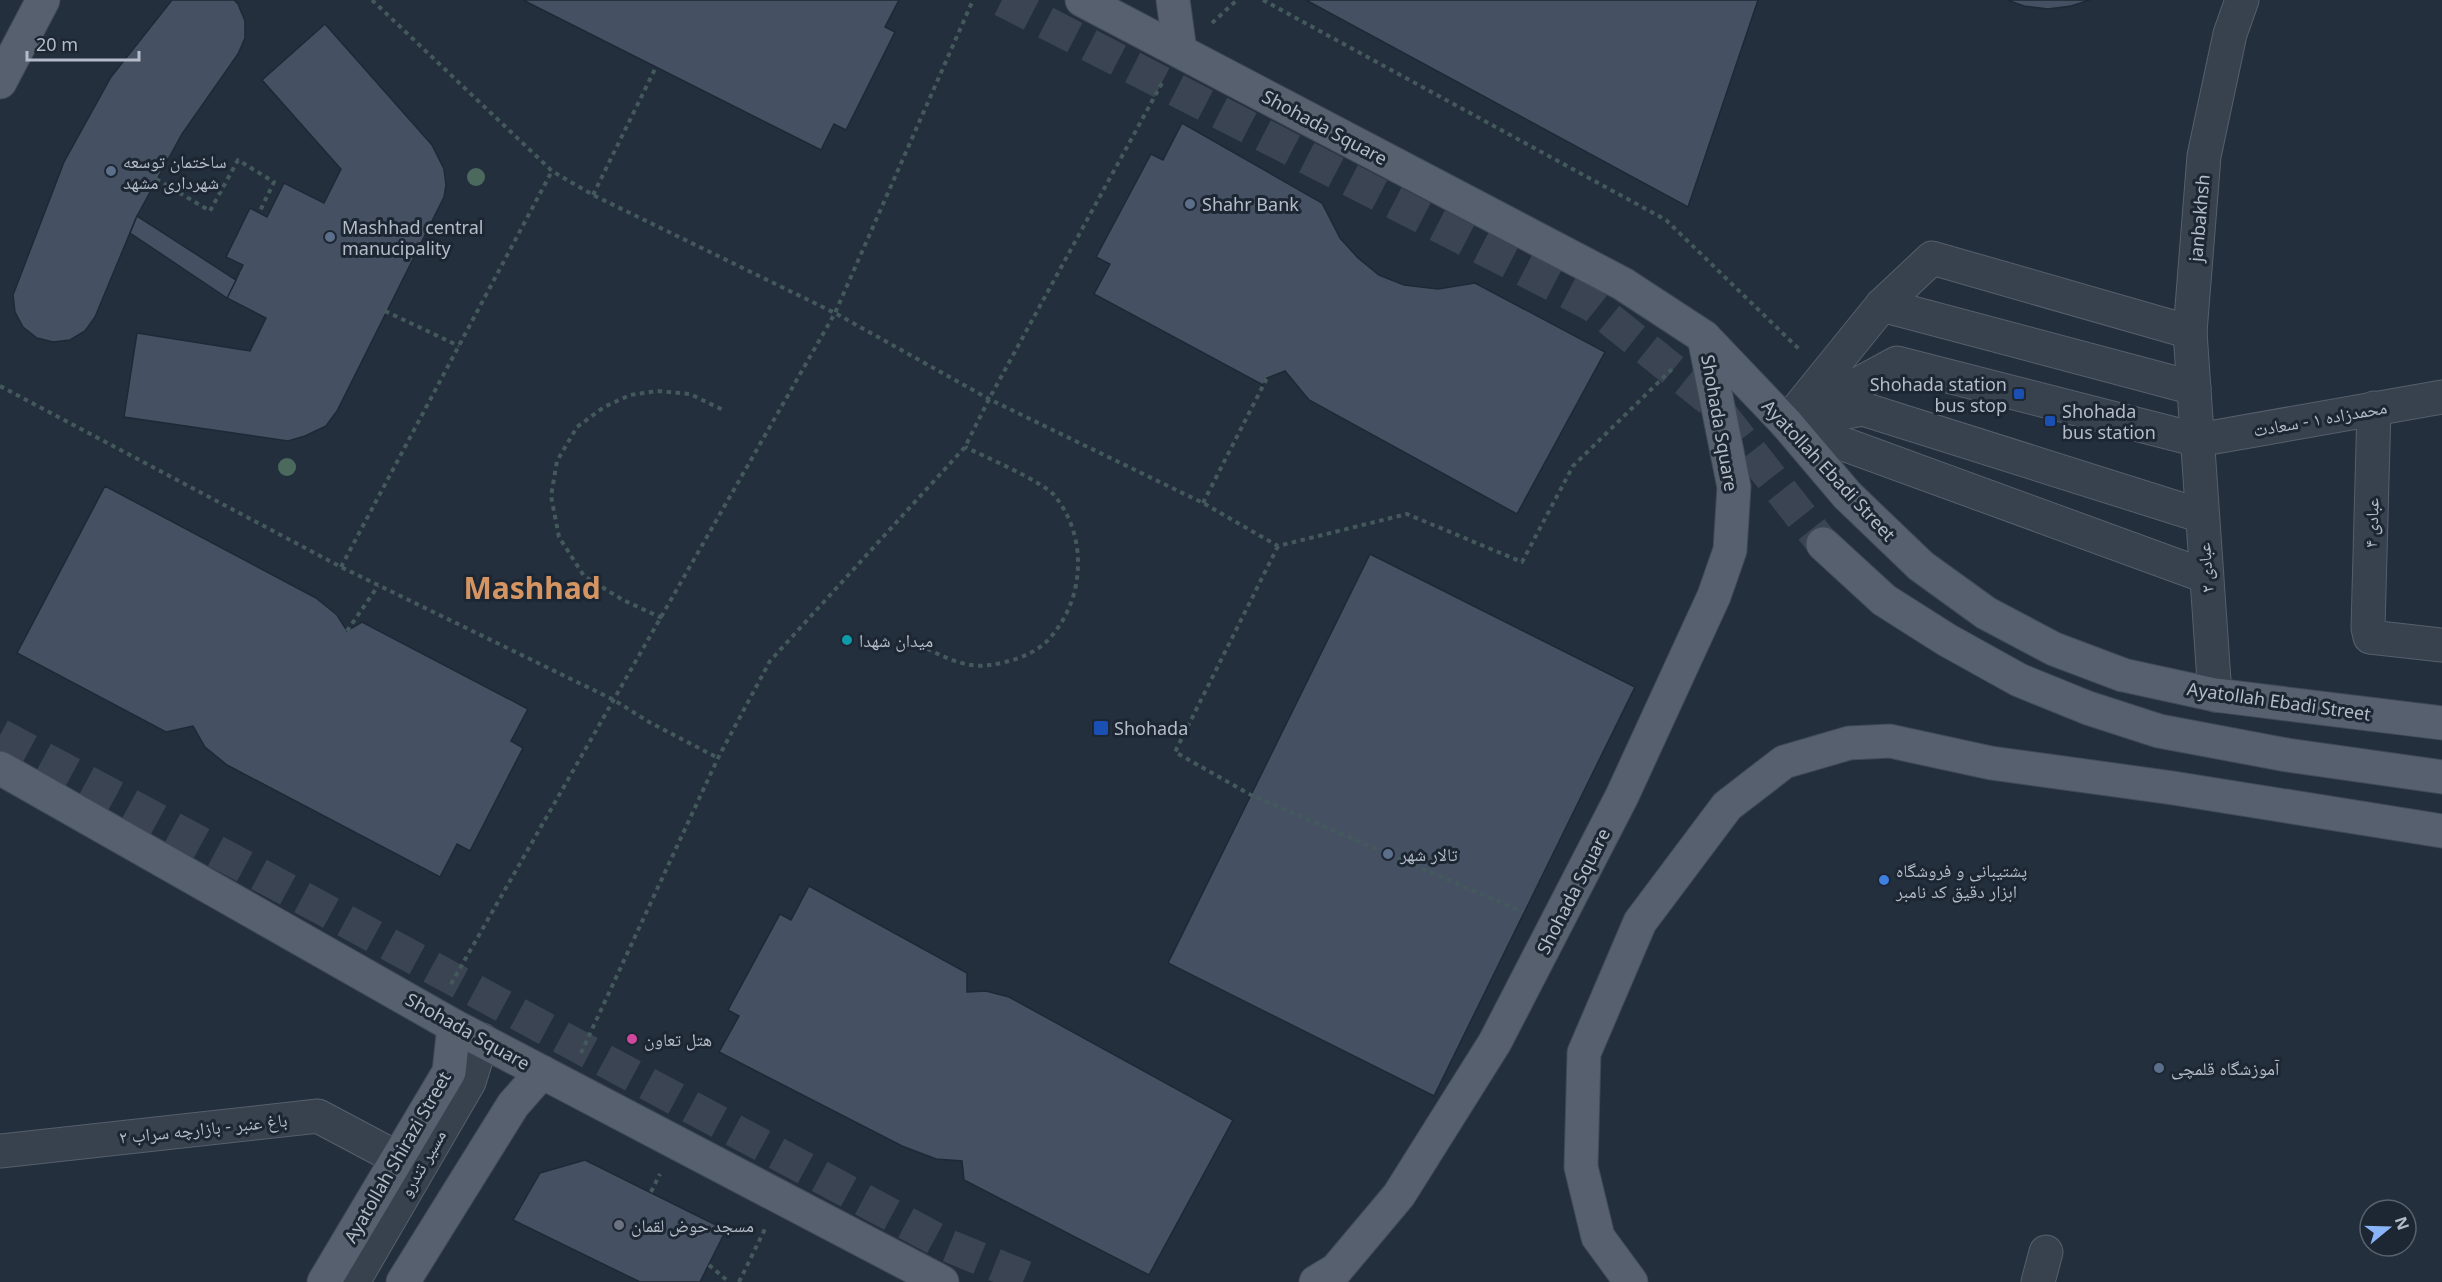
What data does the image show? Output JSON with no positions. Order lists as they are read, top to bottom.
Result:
{
  "streets": {
    "main road": ["Shohada Square", "Ayatollah Ebadi Street", "Ayatollah Shirazi Street"],
    "street": [
      "janbakhsh",
      "محمدزاده ۱ - سعادت",
      "عبادی ۴",
      "عبادی ۲",
      "باغ عنبر - بازارچه سراب ۲",
      "مسیر تندرو"
    ]
  },
  "crossings": [
    ["Shohada Square", "Ayatollah Ebadi Street"],
    ["Shohada Square", "Ayatollah Shirazi Street"],
    ["Shohada Square", "مسیر تندرو"],
    ["janbakhsh", "محمدزاده ۱ - سعادت"],
    ["janbakhsh", "عبادی ۲"],
    ["محمدزاده ۱ - سعادت", "عبادی ۴"],
    ["محمدزاده ۱ - سعادت", "عبادی ۲"],
    ["Ayatollah Ebadi Street", "عبادی ۲"],
    ["باغ عنبر - بازارچه سراب ۲", "Ayatollah Shirazi Street"],
    ["Ayatollah Shirazi Street", "مسیر تندرو"]
  ],
  "districts": ["Mashhad"],
  "places": {
    "other": [
      "ساختمان توسعه شهرداری مشهد",
      "Shahr Bank",
      "Mashhad central manucipality",
      "میدان شهدا",
      "تالار شهر",
      "پشتیبانی و فروشگاه ابزار دقیق کد نامبر",
      "هتل تعاون",
      "آموزشگاه قلمچی",
      "مسجد حوض لقمان"
    ],
    "transit": ["Shohada station bus stop", "Shohada bus station", "Shohada"]
  },
  "scale_bar": "20 m",
  "north": "right"
}
